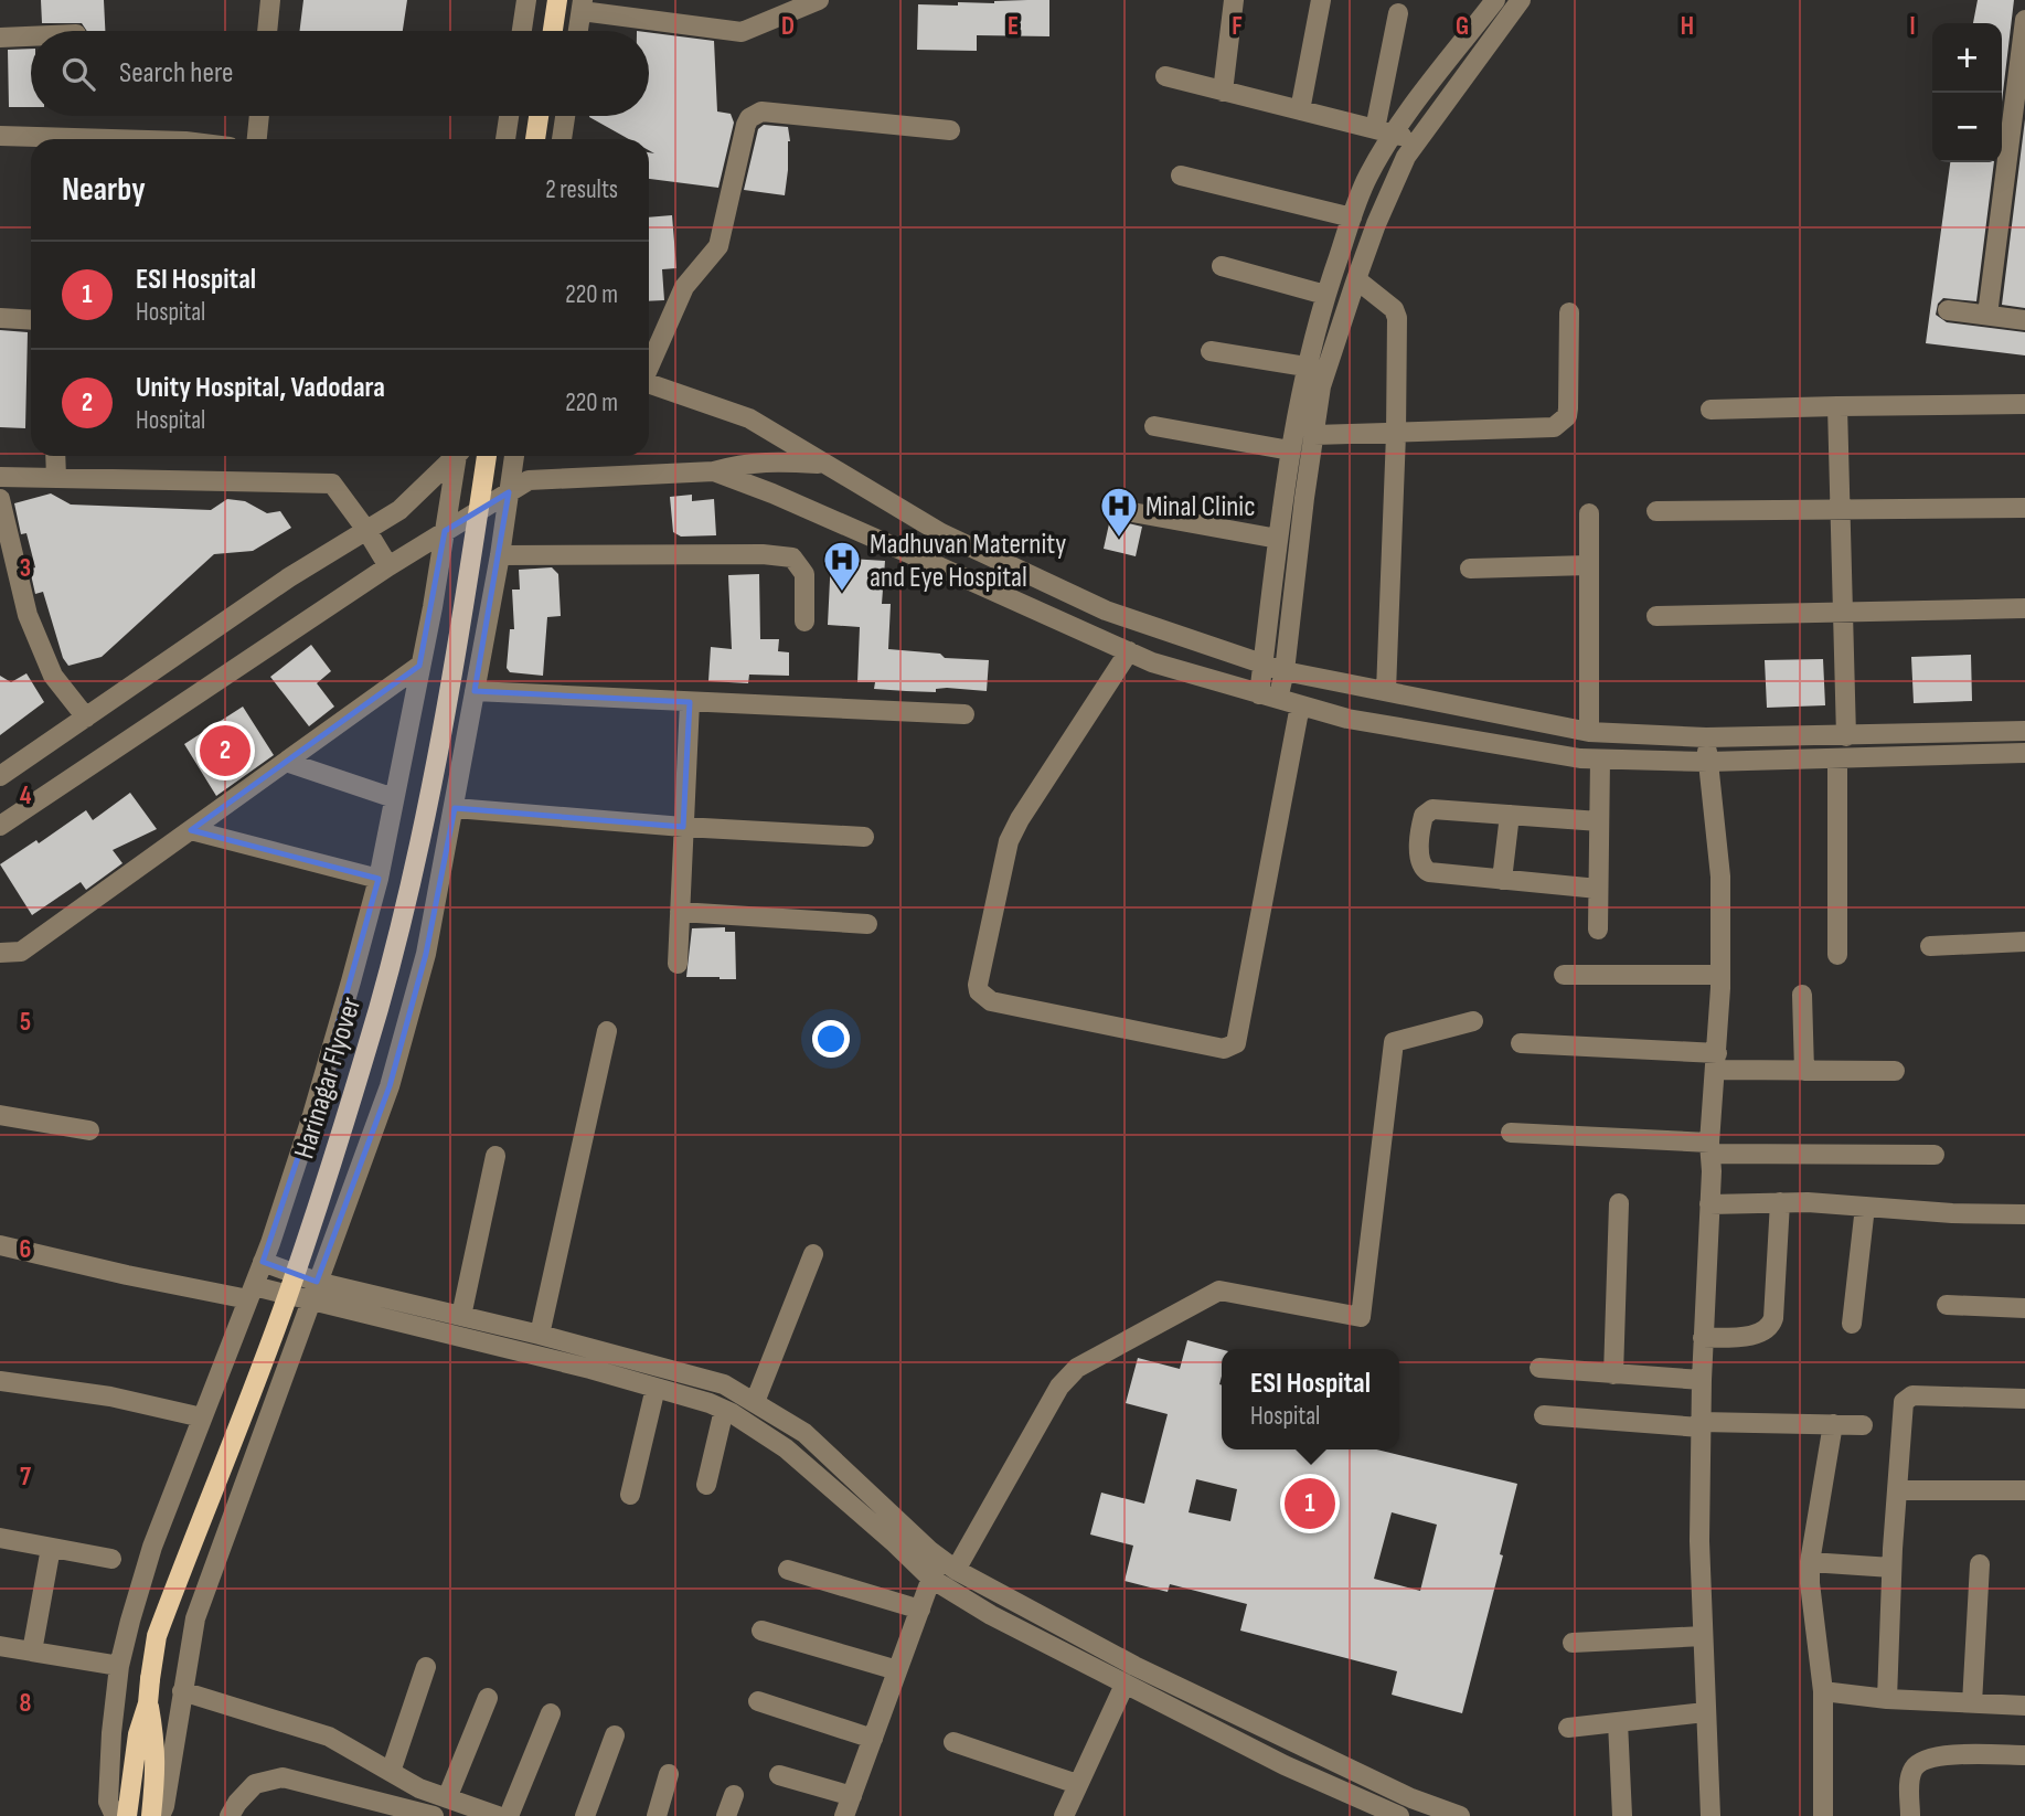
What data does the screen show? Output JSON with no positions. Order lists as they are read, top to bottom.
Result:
{
  "streets": {
    "main road": ["Harinagar Flyover"]
  },
  "places": {
    "hospital": ["Minal Clinic", "Madhuvan Maternity and Eye Hospital"]
  },
  "page": {
    "map_buttons": ["+", "−"],
    "search": "Search here",
    "heading": ["Nearby", "2 results"],
    "list": [
      {
        "mark": "1",
        "name": "ESI Hospital",
        "note": "Hospital",
        "value": "220 m"
      },
      {
        "mark": "2",
        "name": "Unity Hospital, Vadodara",
        "note": "Hospital",
        "value": "220 m"
      }
    ],
    "pins": ["2", "1"],
    "popup": ["ESI Hospital", "Hospital"]
  },
  "grid": {
    "columns": [
      "D",
      "E",
      "F",
      "G",
      "H",
      "I"
    ],
    "rows": [
      "3",
      "4",
      "5",
      "6",
      "7",
      "8"
    ]
  }
}
